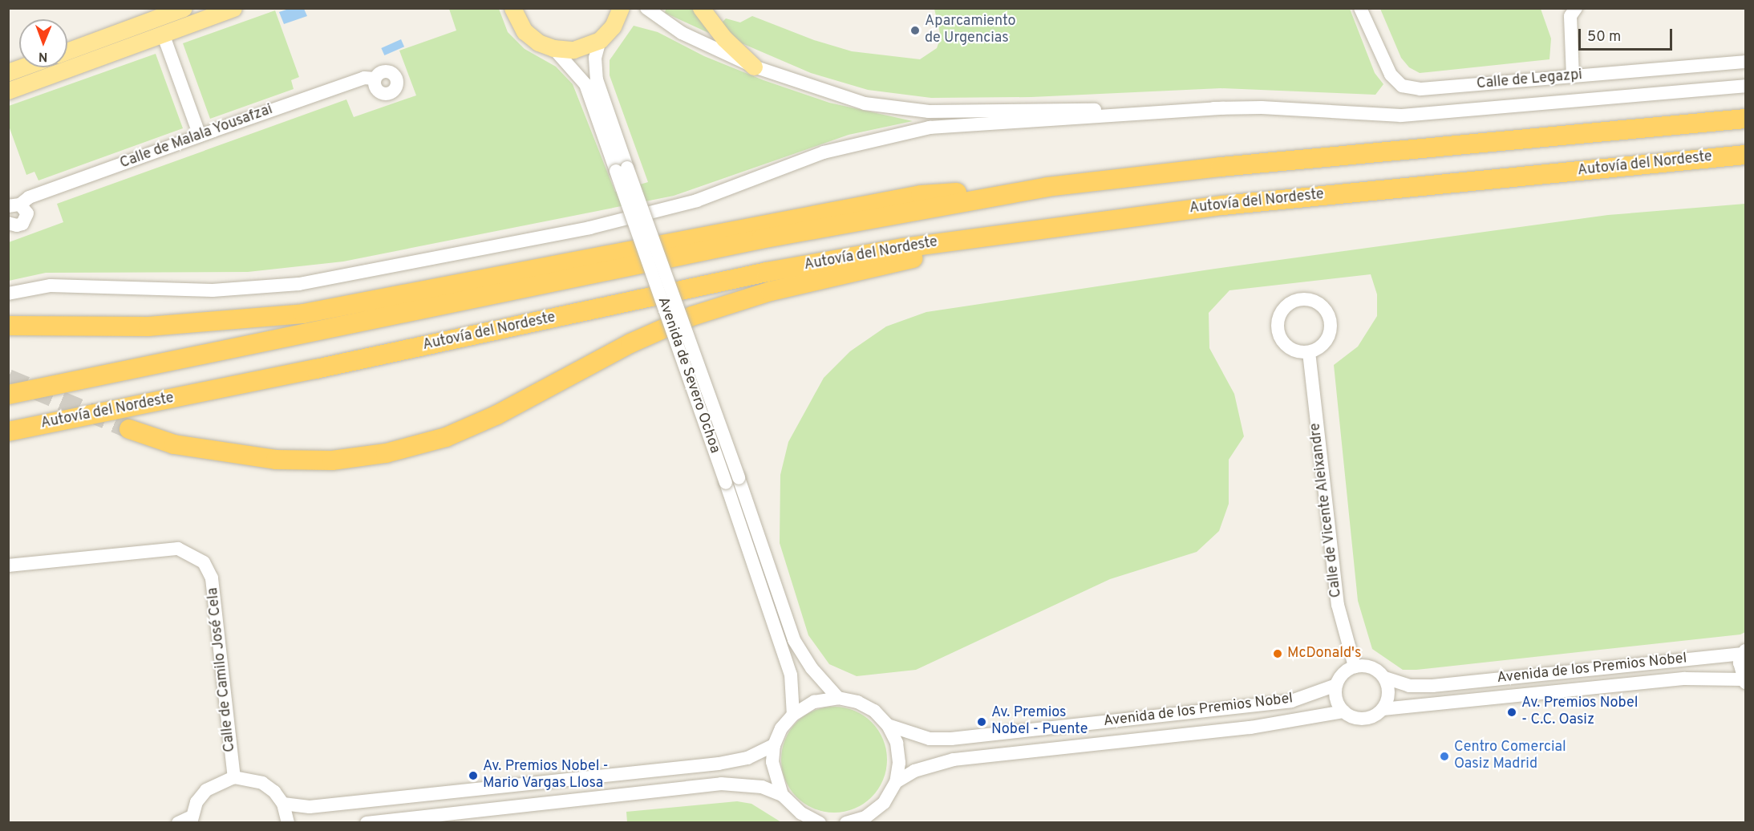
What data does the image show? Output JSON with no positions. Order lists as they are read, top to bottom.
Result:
{
  "streets": {
    "highway": ["Autovía del Nordeste"],
    "street": [
      "Calle de Legazpi",
      "Calle de Malala Yousafzai",
      "Avenida de Severo Ochoa",
      "Calle de Vicente Aleixandre",
      "Avenida de los Premios Nobel",
      "Calle de Camilo José Cela"
    ]
  },
  "crossings": [
    ["Calle de Vicente Aleixandre", "Avenida de los Premios Nobel"]
  ],
  "places": [
    "Aparcamiento de Urgencias",
    "McDonald's",
    "Av. Premios Nobel - C.C. Oasiz",
    "Av. Premios Nobel - Puente",
    "Centro Comercial Oasiz Madrid",
    "Av. Premios Nobel - Mario Vargas Llosa"
  ],
  "scale_bar": "50 m",
  "north": "bottom"
}
